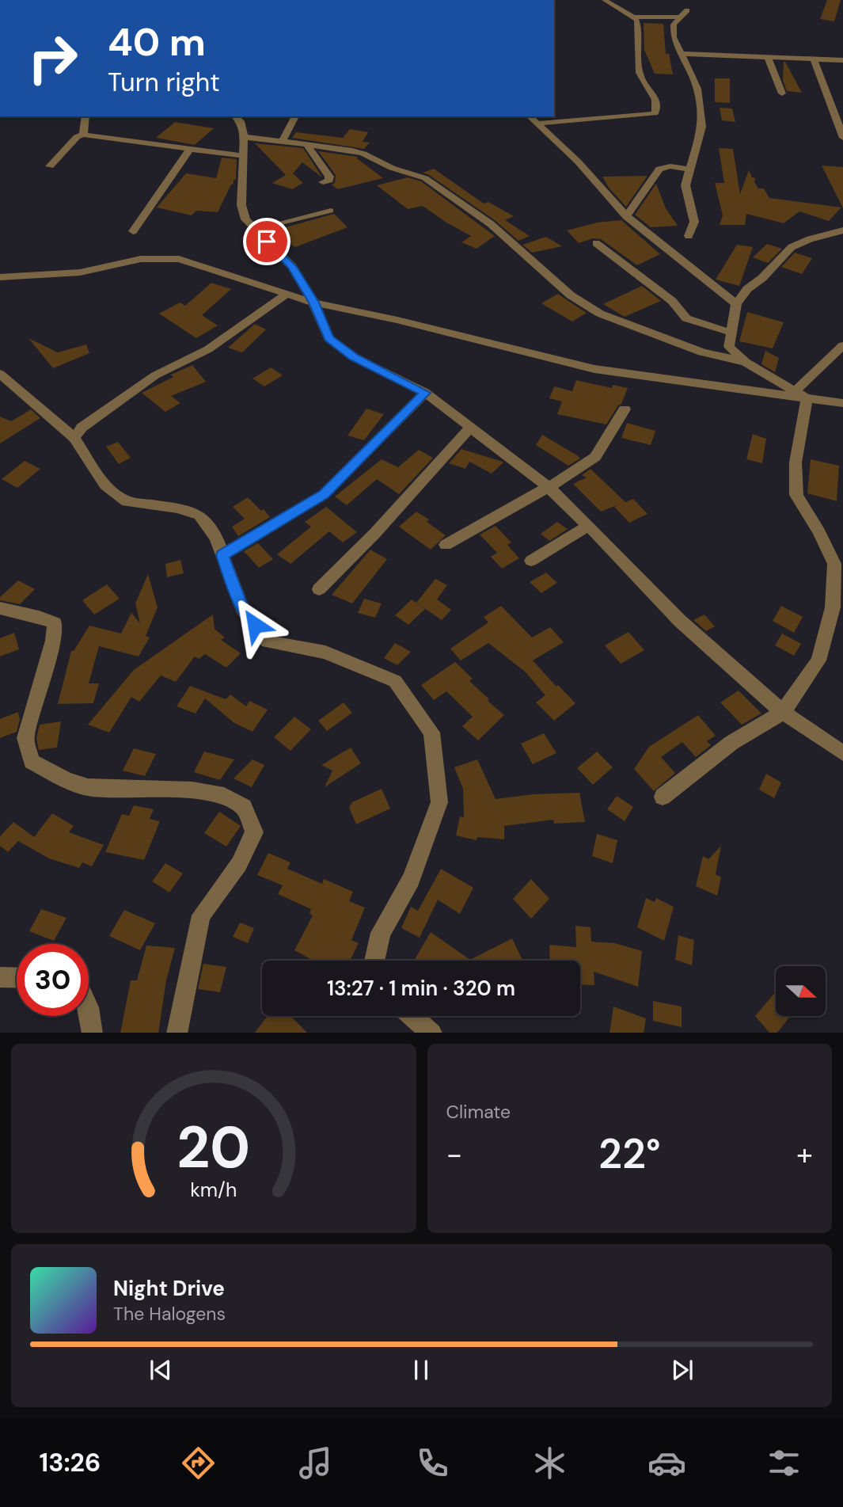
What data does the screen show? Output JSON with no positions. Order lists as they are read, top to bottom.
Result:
{
  "north": "right",
  "page": {
    "turn": ["40 m", "Turn right"],
    "limit": "30",
    "trip": "13:27 · 1 min · 320 m",
    "tile": "Climate",
    "heat": ["−", "22°", "+"],
    "song": ["Night Drive", "The Halogens"],
    "tabs": "13:26",
    "gauge": ["20", "km/h"]
  }
}
